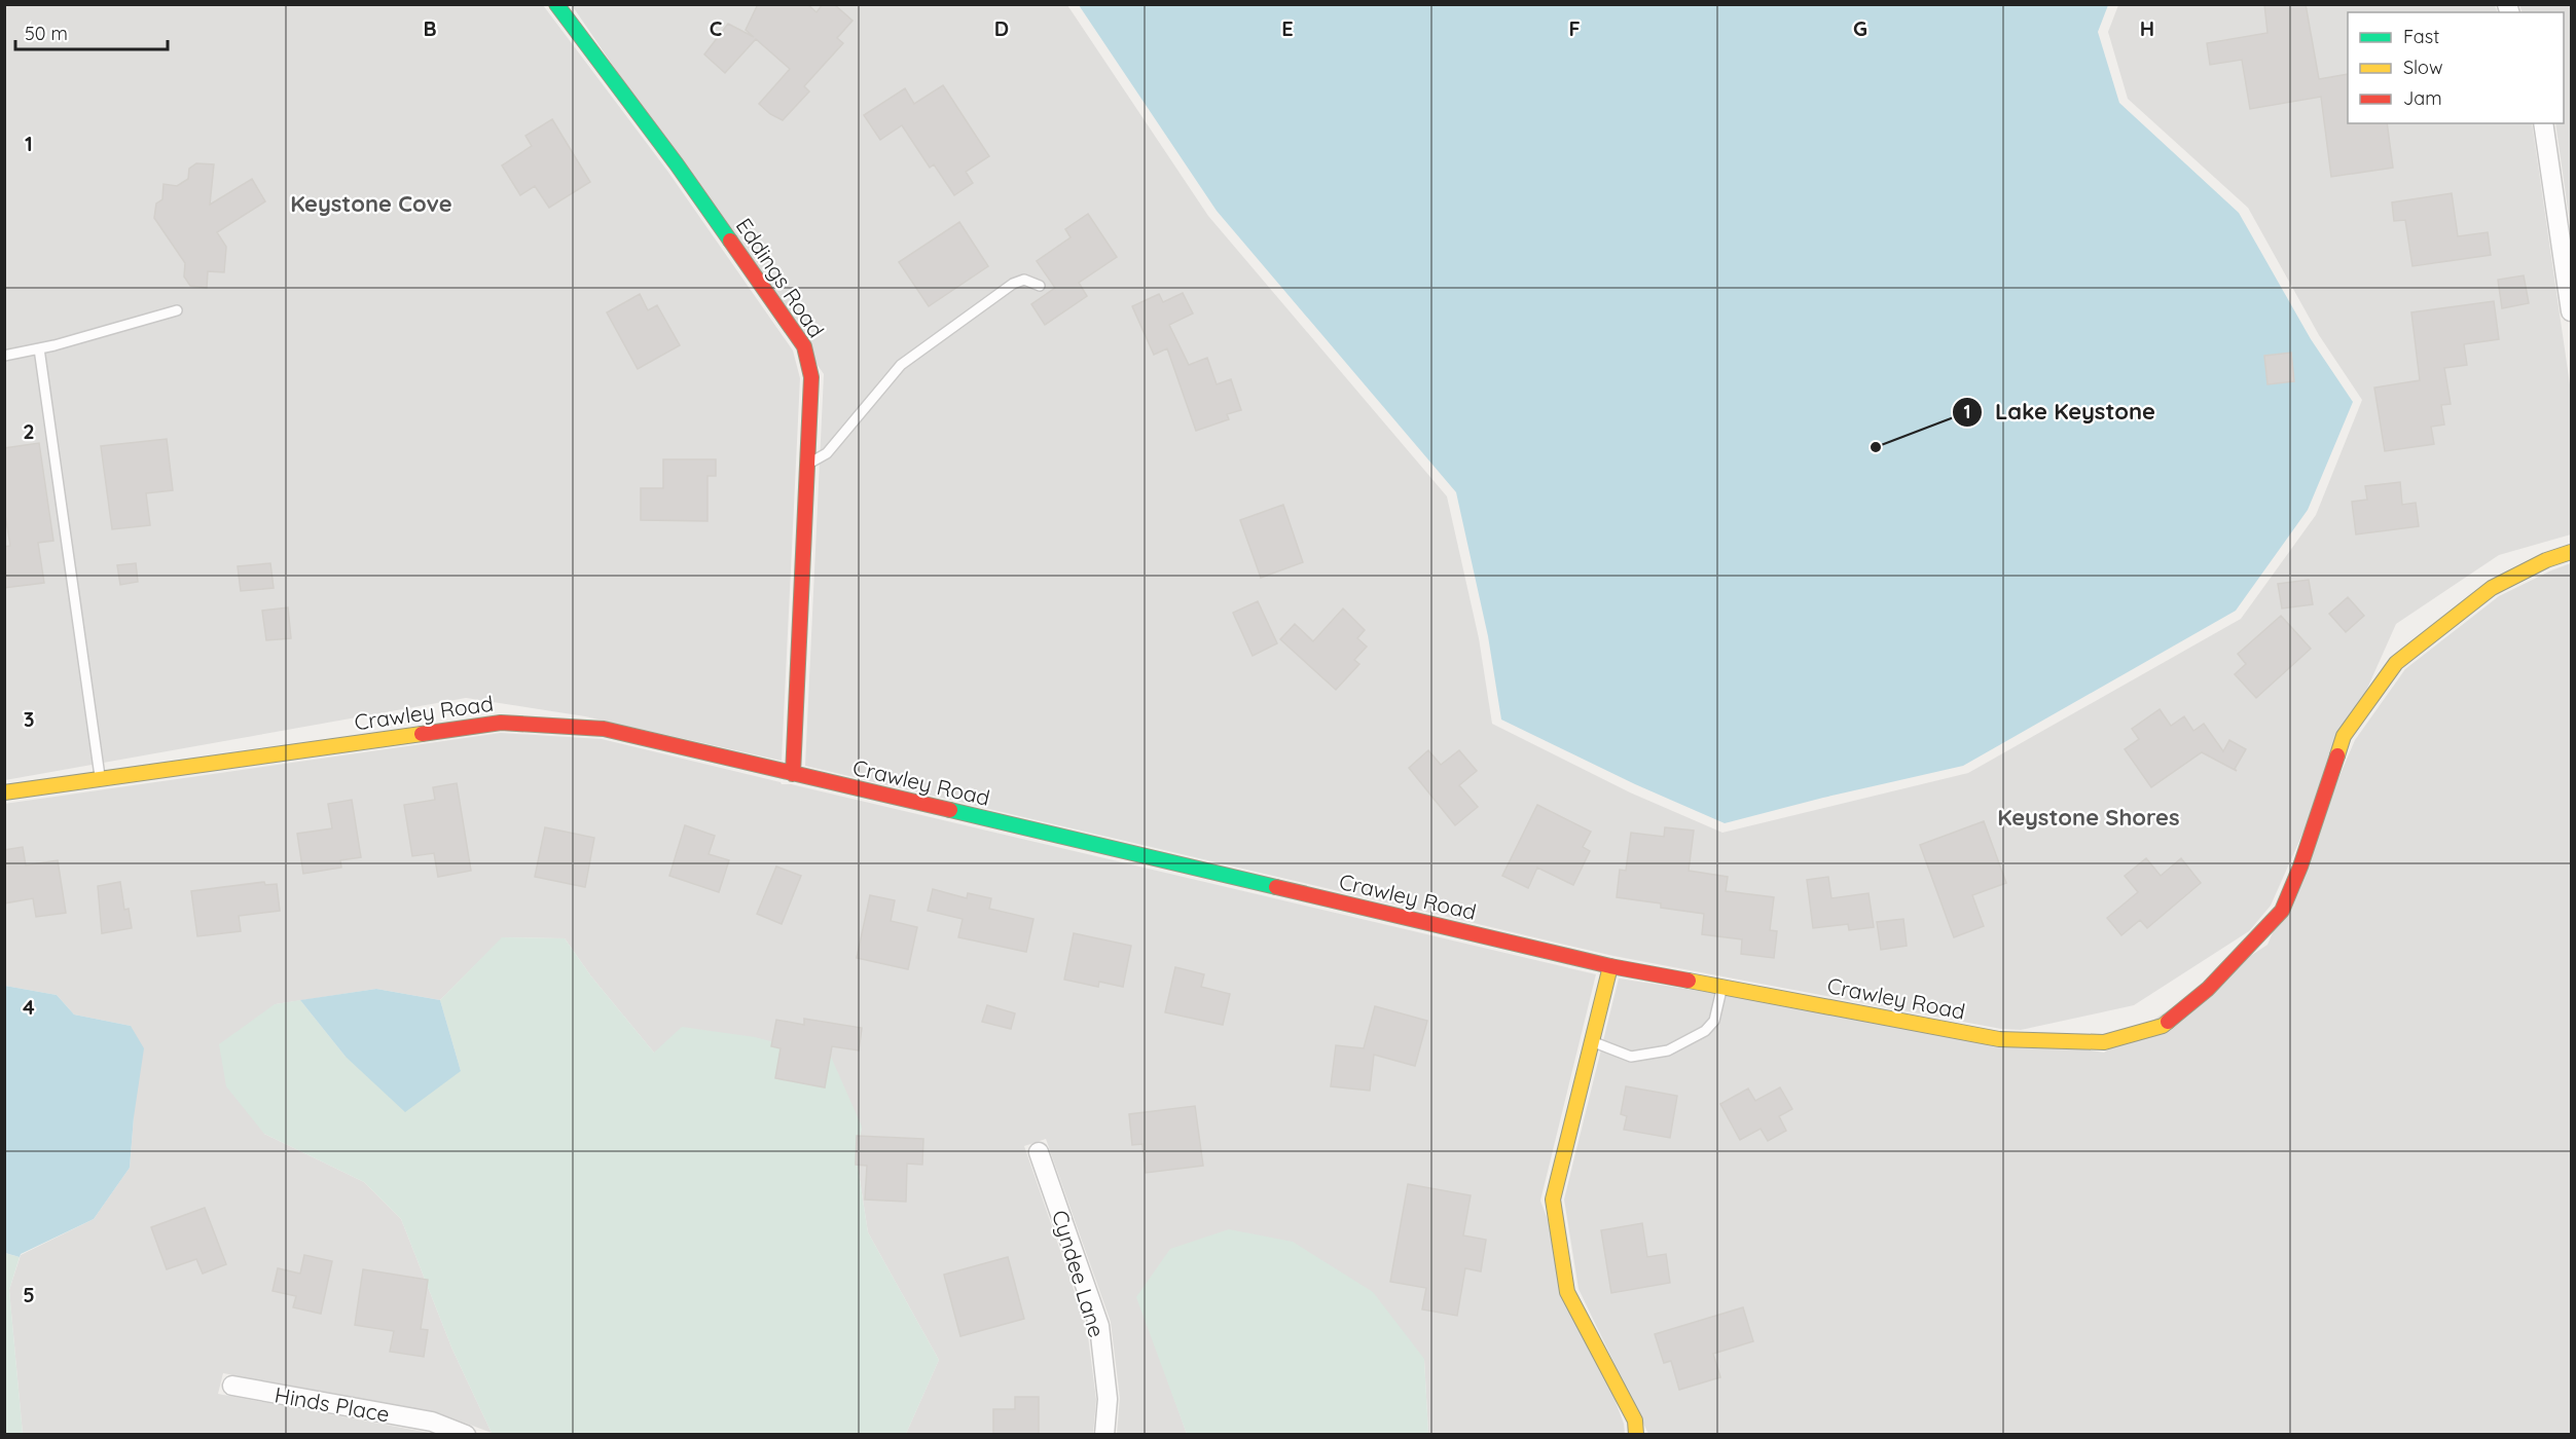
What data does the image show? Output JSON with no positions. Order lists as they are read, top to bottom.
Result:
{
  "streets": {
    "street": [
      "Eddings Road",
      "Crawley Road",
      "Cyndee Lane",
      "Hinds Place"
    ]
  },
  "crossings": [
    ["Eddings Road", "Crawley Road"]
  ],
  "districts": ["Keystone Cove", "Keystone Shores"],
  "places": ["Lake Keystone"],
  "legend": ["Fast", "Slow", "Jam"],
  "scale_bar": "50 m",
  "grid": {
    "columns": [
      "B",
      "C",
      "D",
      "E",
      "F",
      "G",
      "H"
    ],
    "rows": [
      "1",
      "2",
      "3",
      "4",
      "5"
    ]
  }
}
